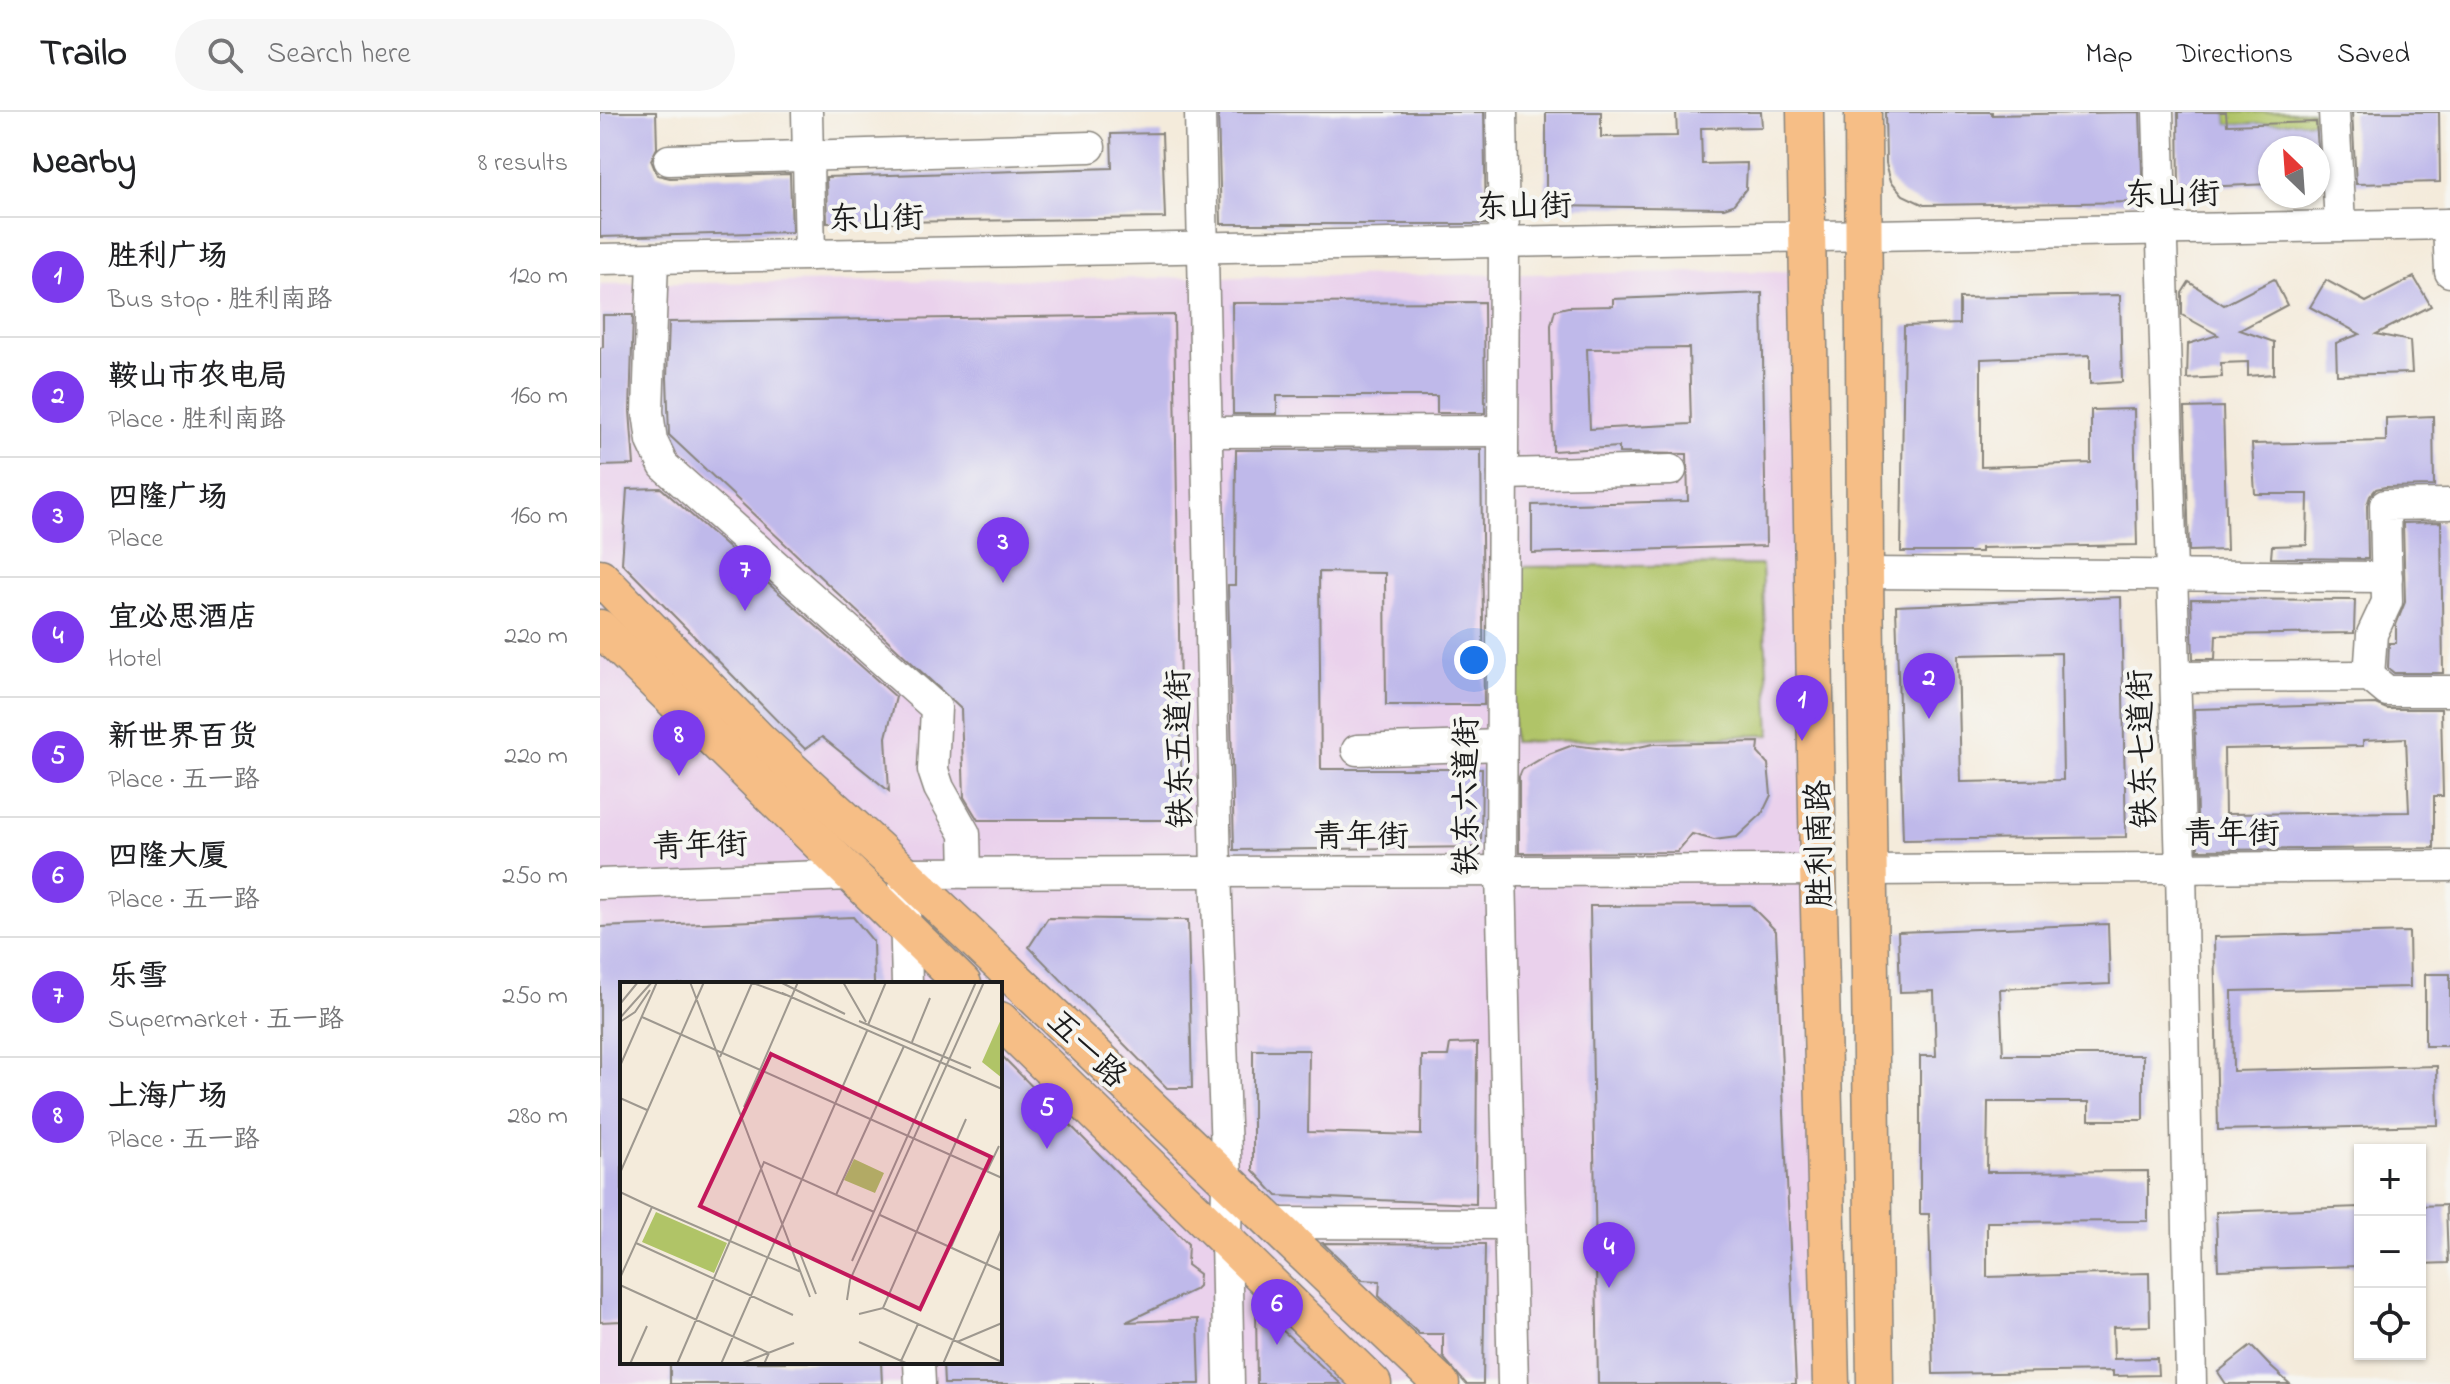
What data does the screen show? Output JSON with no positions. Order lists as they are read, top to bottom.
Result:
{
  "streets": {
    "main road": ["胜利南路", "五一路"],
    "street": [
      "东山街",
      "铁东五道街",
      "铁东七道街",
      "铁东六道街",
      "青年街"
    ]
  },
  "crossings": [
    ["东山街", "铁东五道街"],
    ["东山街", "铁东七道街"],
    ["东山街", "铁东六道街"],
    ["东山街", "胜利南路"],
    ["铁东五道街", "青年街"],
    ["铁东五道街", "五一路"],
    ["铁东七道街", "青年街"],
    ["铁东六道街", "青年街"],
    ["青年街", "胜利南路"],
    ["青年街", "五一路"]
  ],
  "north": "top left",
  "page": {
    "header": "Trailo",
    "search": "Search here",
    "nav": ["Map", "Directions", "Saved"],
    "heading": ["Nearby", "8 results"],
    "list": [
      {
        "mark": "1",
        "name": "胜利广场",
        "note": "Bus stop · 胜利南路",
        "value": "120 m"
      },
      {
        "mark": "2",
        "name": "鞍山市农电局",
        "note": "Place · 胜利南路",
        "value": "160 m"
      },
      {
        "mark": "3",
        "name": "四隆广场",
        "note": "Place",
        "value": "160 m"
      },
      {
        "mark": "4",
        "name": "宜必思酒店",
        "note": "Hotel",
        "value": "220 m"
      },
      {
        "mark": "5",
        "name": "新世界百货",
        "note": "Place · 五一路",
        "value": "220 m"
      },
      {
        "mark": "6",
        "name": "四隆大厦",
        "note": "Place · 五一路",
        "value": "250 m"
      },
      {
        "mark": "7",
        "name": "乐雪",
        "note": "Supermarket · 五一路",
        "value": "250 m"
      },
      {
        "mark": "8",
        "name": "上海广场",
        "note": "Place · 五一路",
        "value": "280 m"
      }
    ],
    "pins": [
      "3",
      "7",
      "2",
      "1",
      "8",
      "5",
      "4",
      "6"
    ],
    "map_buttons": ["+", "−"]
  }
}
